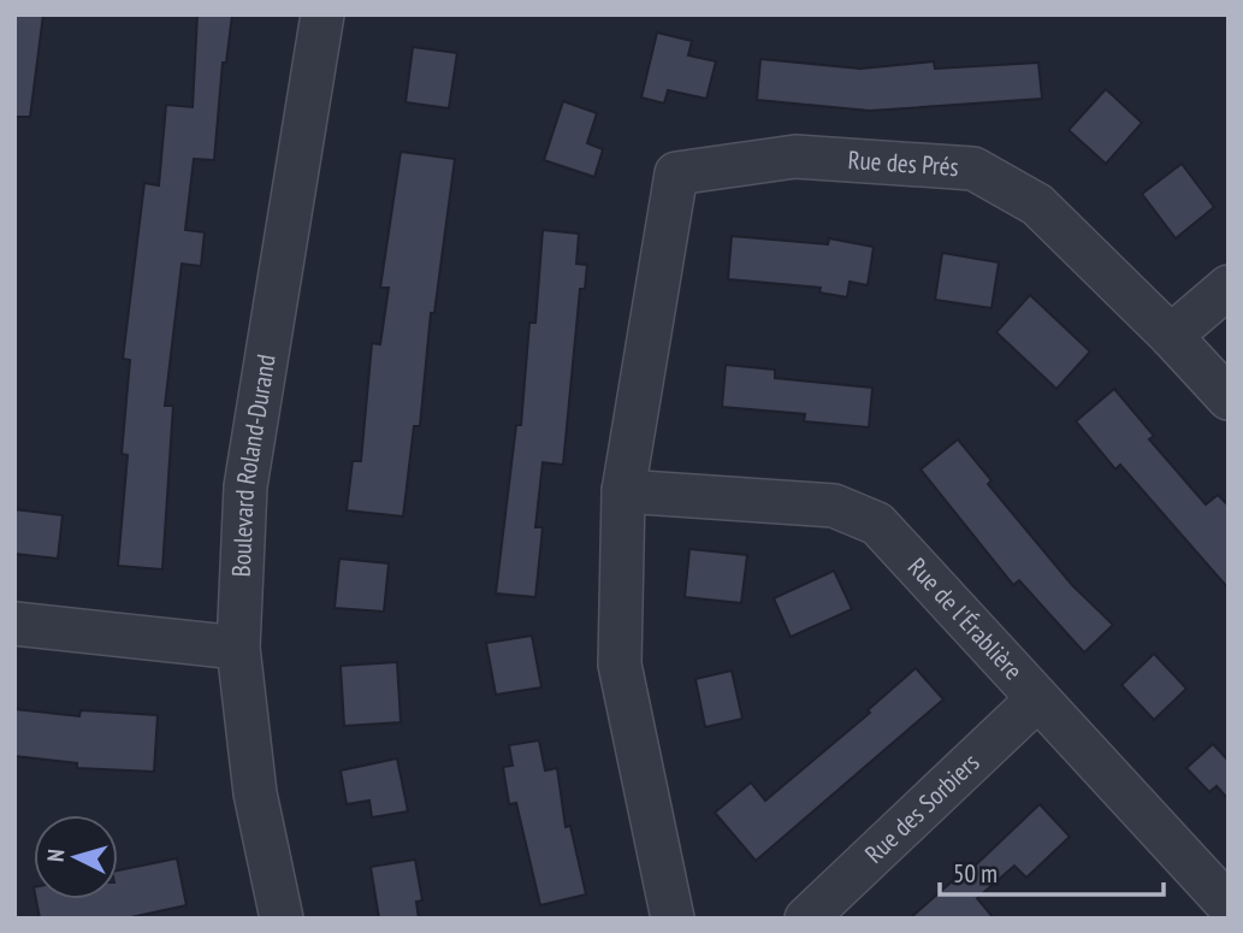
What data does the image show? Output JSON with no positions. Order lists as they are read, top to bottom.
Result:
{
  "streets": {
    "street": [
      "Rue des Prés",
      "Boulevard Roland-Durand",
      "Rue de l'Érablière",
      "Rue des Sorbiers"
    ]
  },
  "crossings": [
    ["Rue des Prés", "Rue de l'Érablière"],
    ["Rue de l'Érablière", "Rue des Sorbiers"]
  ],
  "scale_bar": "50 m",
  "north": "left"
}
